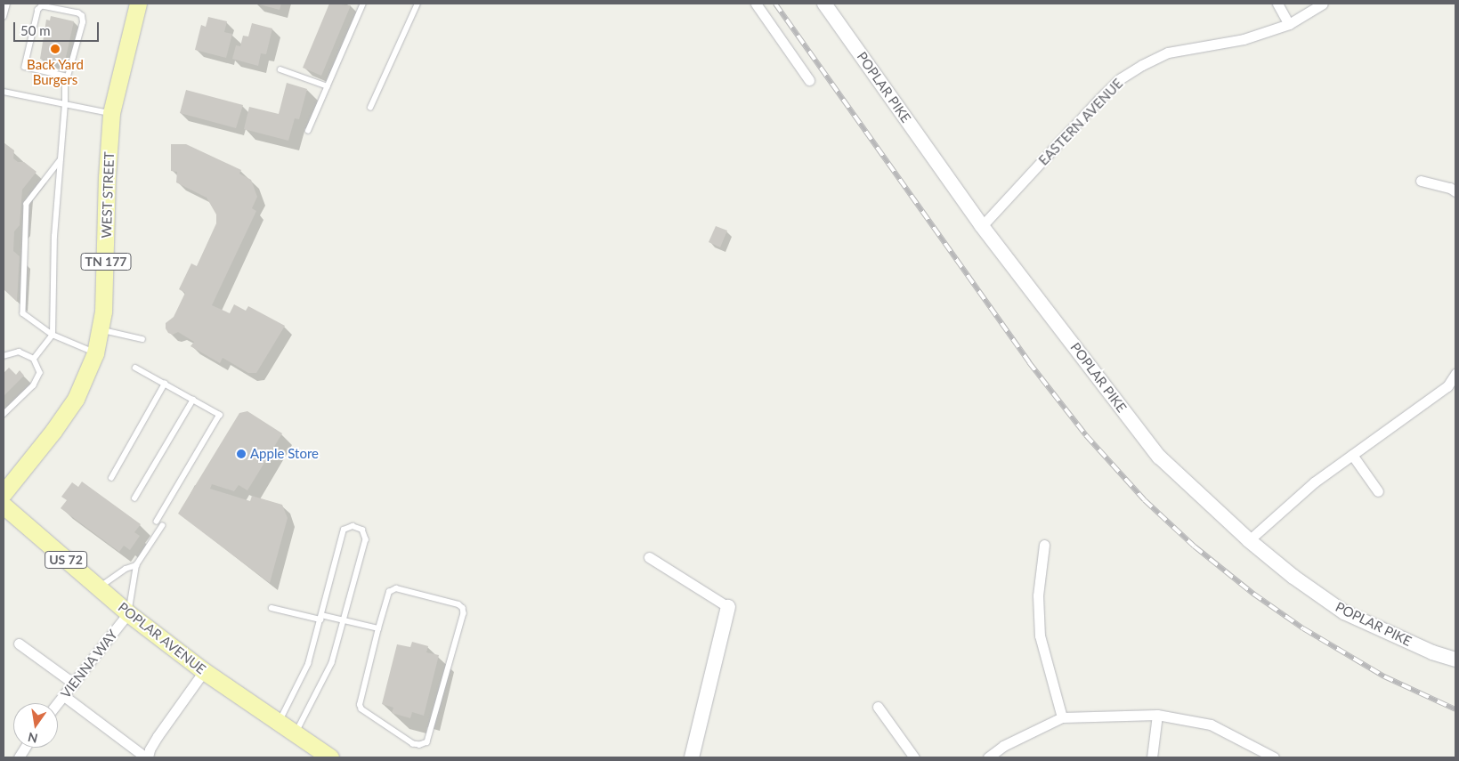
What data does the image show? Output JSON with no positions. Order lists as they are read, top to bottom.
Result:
{
  "streets": {
    "main road": [
      "POPLAR PIKE",
      "WEST STREET",
      "TN 177",
      "US 72",
      "POPLAR AVENUE"
    ],
    "street": ["EASTERN AVENUE", "VIENNA WAY"]
  },
  "crossings": [
    ["POPLAR PIKE", "EASTERN AVENUE"],
    ["POPLAR AVENUE", "VIENNA WAY"]
  ],
  "places": ["Back Yard Burgers", "Apple Store"],
  "scale_bar": "50 m",
  "north": "bottom"
}
